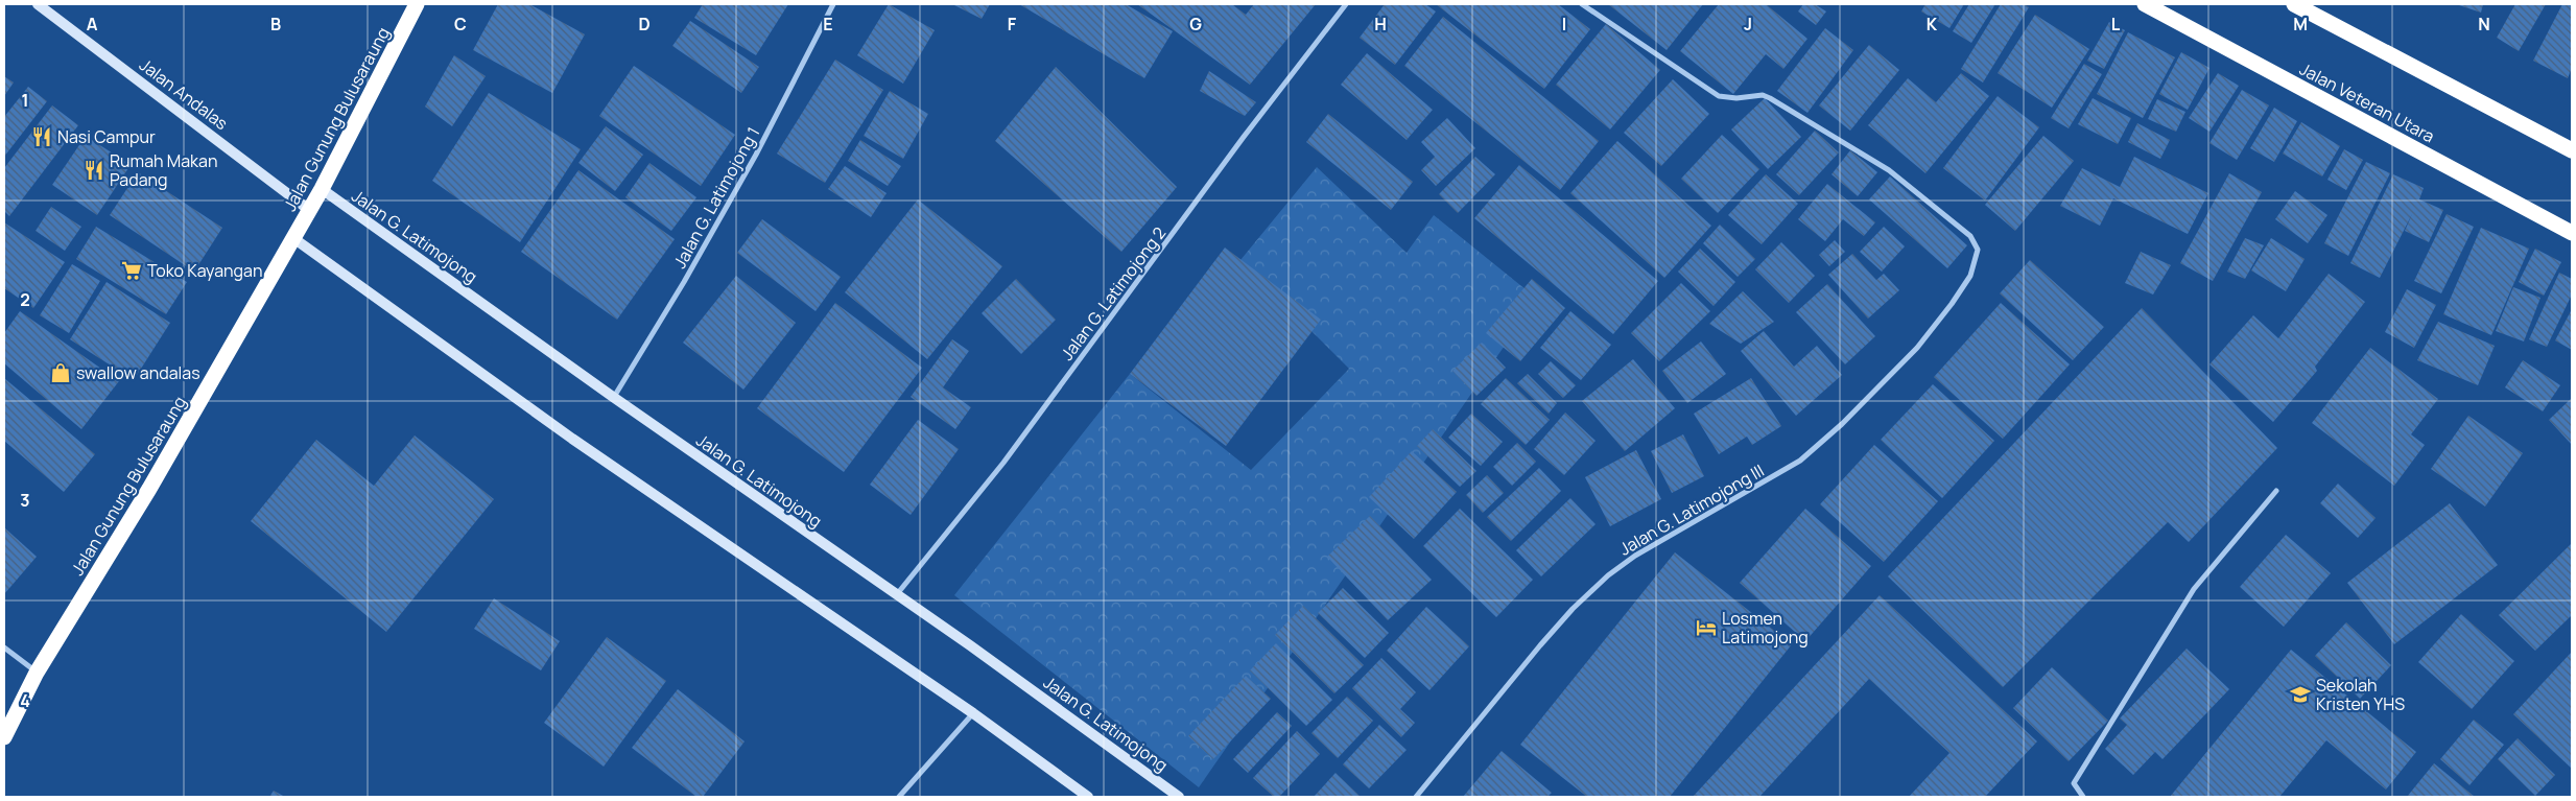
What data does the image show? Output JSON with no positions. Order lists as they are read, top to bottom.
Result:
{
  "streets": {
    "highway": ["Jalan Veteran Utara", "Jalan Gunung Bulusaraung"],
    "main road": ["Jalan Andalas", "Jalan G. Latimojong"],
    "street": ["Jalan G. Latimojong 1", "Jalan G. Latimojong 2", "Jalan G. Latimojong III"]
  },
  "crossings": [
    ["Jalan Andalas", "Jalan Gunung Bulusaraung"],
    ["Jalan Gunung Bulusaraung", "Jalan G. Latimojong"],
    ["Jalan G. Latimojong 1", "Jalan G. Latimojong"],
    ["Jalan G. Latimojong", "Jalan G. Latimojong 2"]
  ],
  "places": {
    "restaurant": ["Nasi Campur", "Rumah Makan Padang"],
    "supermarket": ["Toko Kayangan"],
    "shop": ["swallow andalas"],
    "hotel": ["Losmen Latimojong"],
    "school or university": ["Sekolah Kristen YHS"]
  },
  "grid": {
    "columns": [
      "A",
      "B",
      "C",
      "D",
      "E",
      "F",
      "G",
      "H",
      "I",
      "J",
      "K",
      "L",
      "M",
      "N"
    ],
    "rows": [
      "1",
      "2",
      "3",
      "4"
    ]
  }
}
